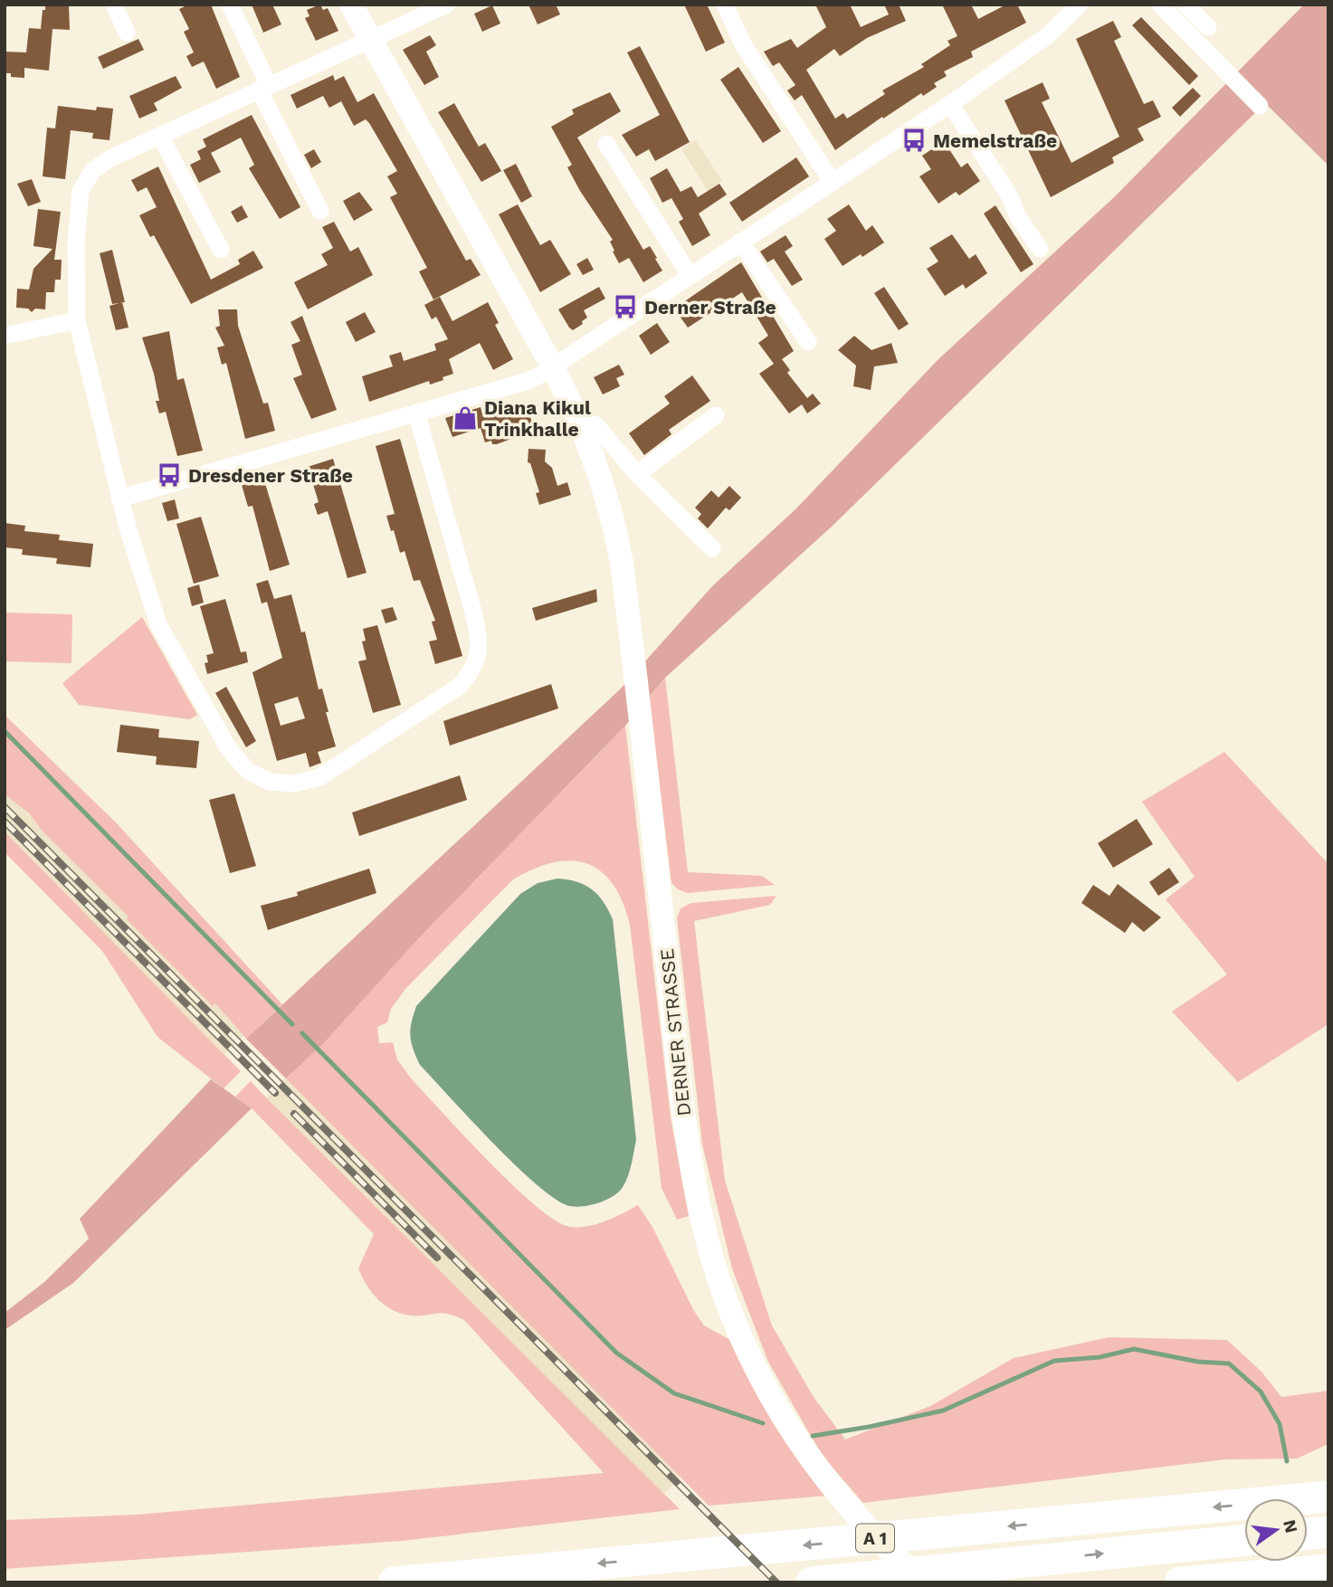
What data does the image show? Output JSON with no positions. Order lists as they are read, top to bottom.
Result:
{
  "streets": {
    "highway": ["A 1"],
    "street": ["DERNER STRASSE"]
  },
  "places": {
    "bus stop": ["Memelstraße", "Derner Straße", "Dresdener Straße"],
    "shop": ["Diana Kikul Trinkhalle"]
  },
  "north": "right"
}
